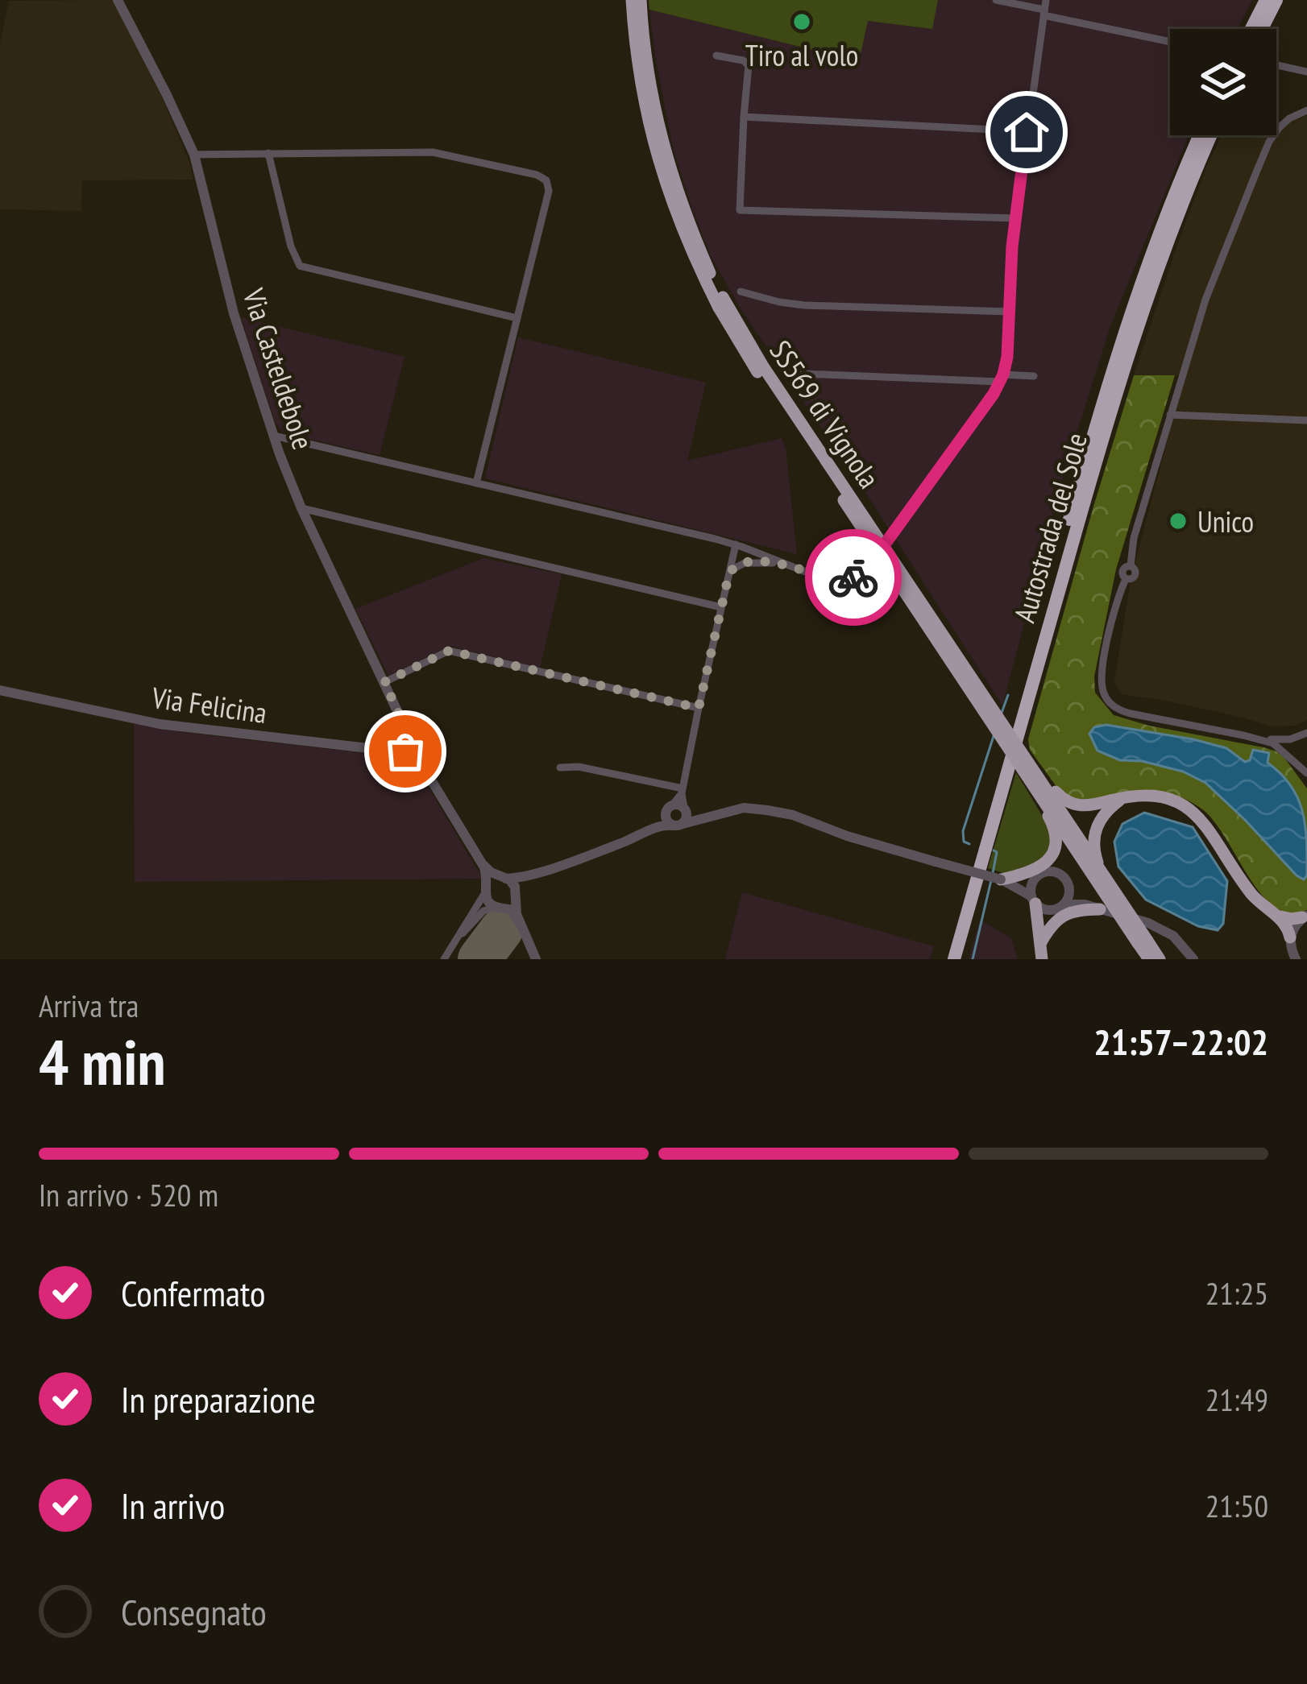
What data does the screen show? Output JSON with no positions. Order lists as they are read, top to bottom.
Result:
{
  "streets": {
    "highway": ["SS569 di Vignola", "Autostrada del Sole"],
    "street": ["Via Casteldebole", "Via Felicina"]
  },
  "crossings": [
    ["Via Casteldebole", "Via Felicina"]
  ],
  "places": ["Tiro al volo", "Unico"],
  "page": {
    "heading": ["4 min", "Arriva tra", "21:57–22:02"],
    "bar": "In arrivo · 520 m",
    "list": [
      ["Confermato", "21:25"],
      ["In preparazione", "21:49"],
      ["In arrivo", "21:50"],
      "Consegnato"
    ]
  }
}
